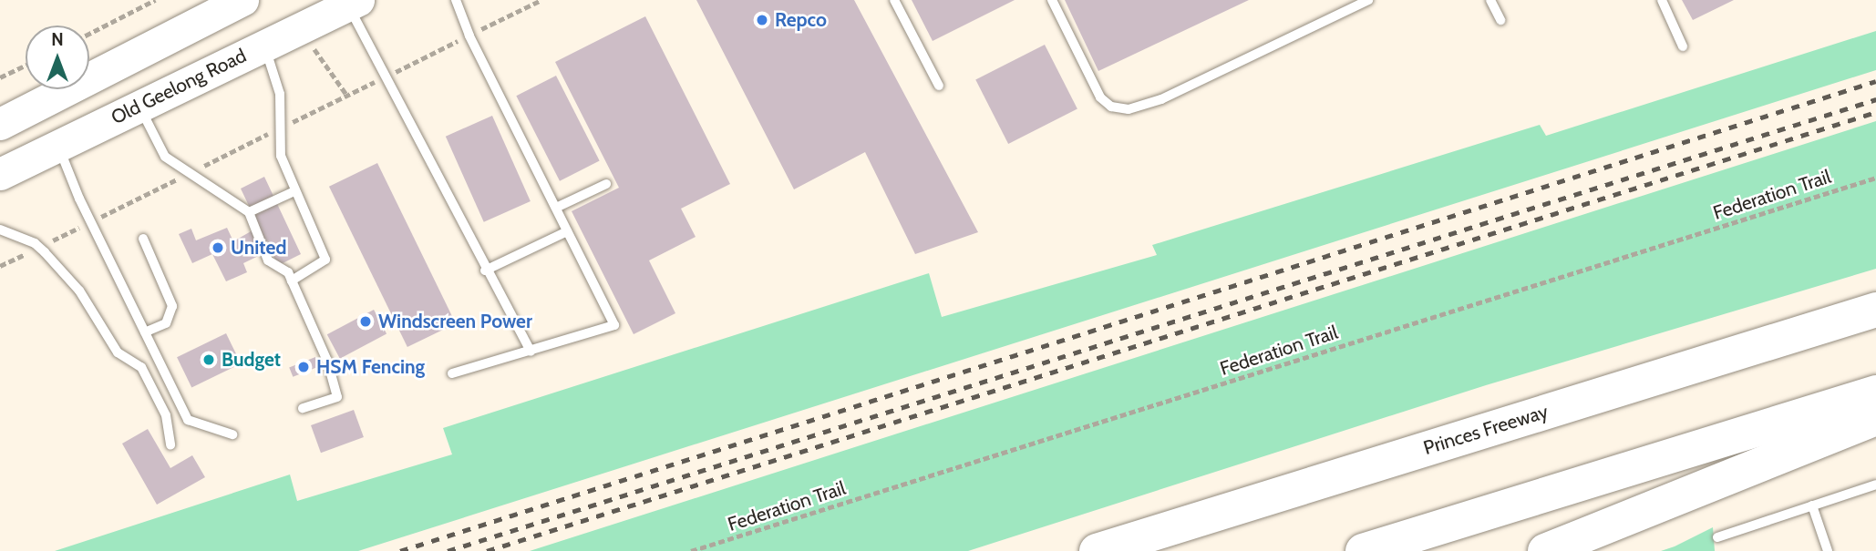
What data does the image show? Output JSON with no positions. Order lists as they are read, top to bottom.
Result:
{
  "streets": {
    "highway": ["Princes Freeway"],
    "main road": ["Old Geelong Road"],
    "path": ["Federation Trail"]
  },
  "places": [
    "Repco",
    "United",
    "Windscreen Power",
    "Budget",
    "HSM Fencing"
  ],
  "north": "top"
}
